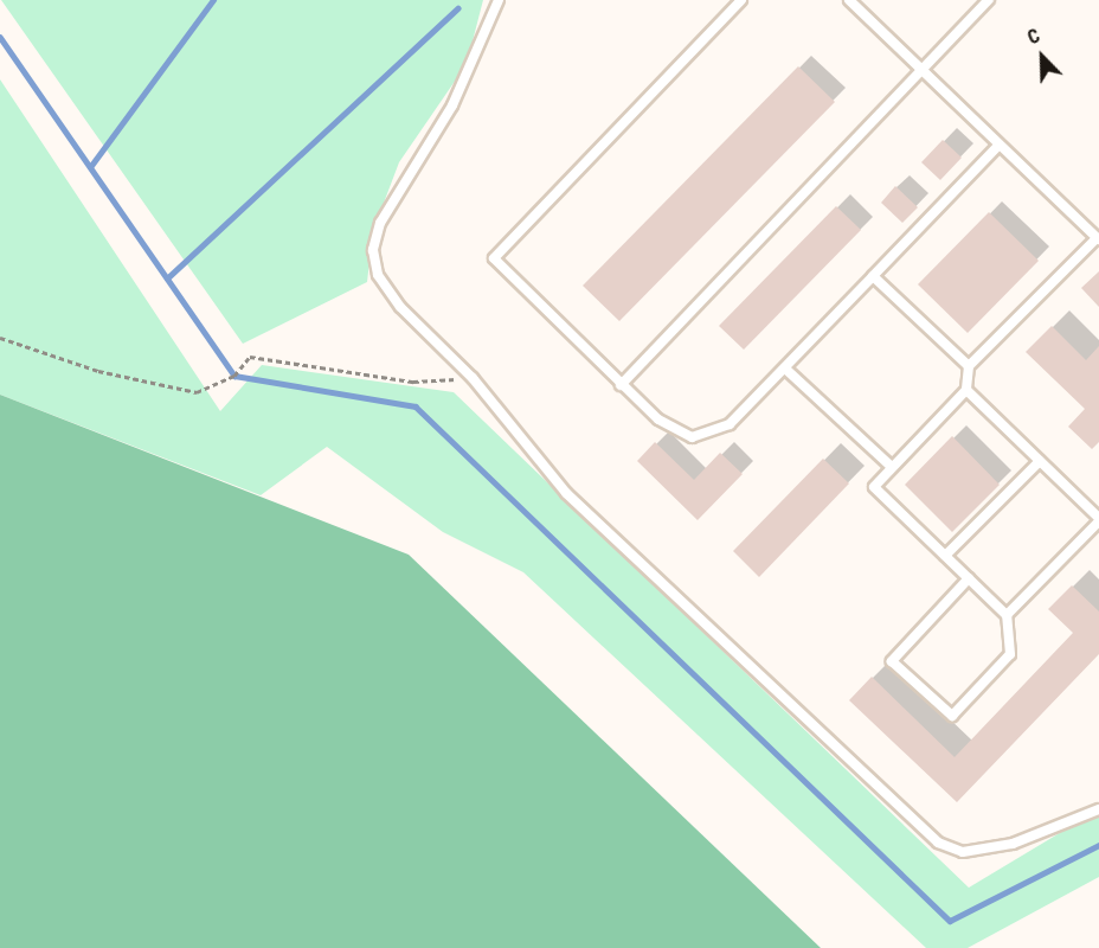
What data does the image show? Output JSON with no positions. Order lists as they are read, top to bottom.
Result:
{
  "north": "top left"
}
